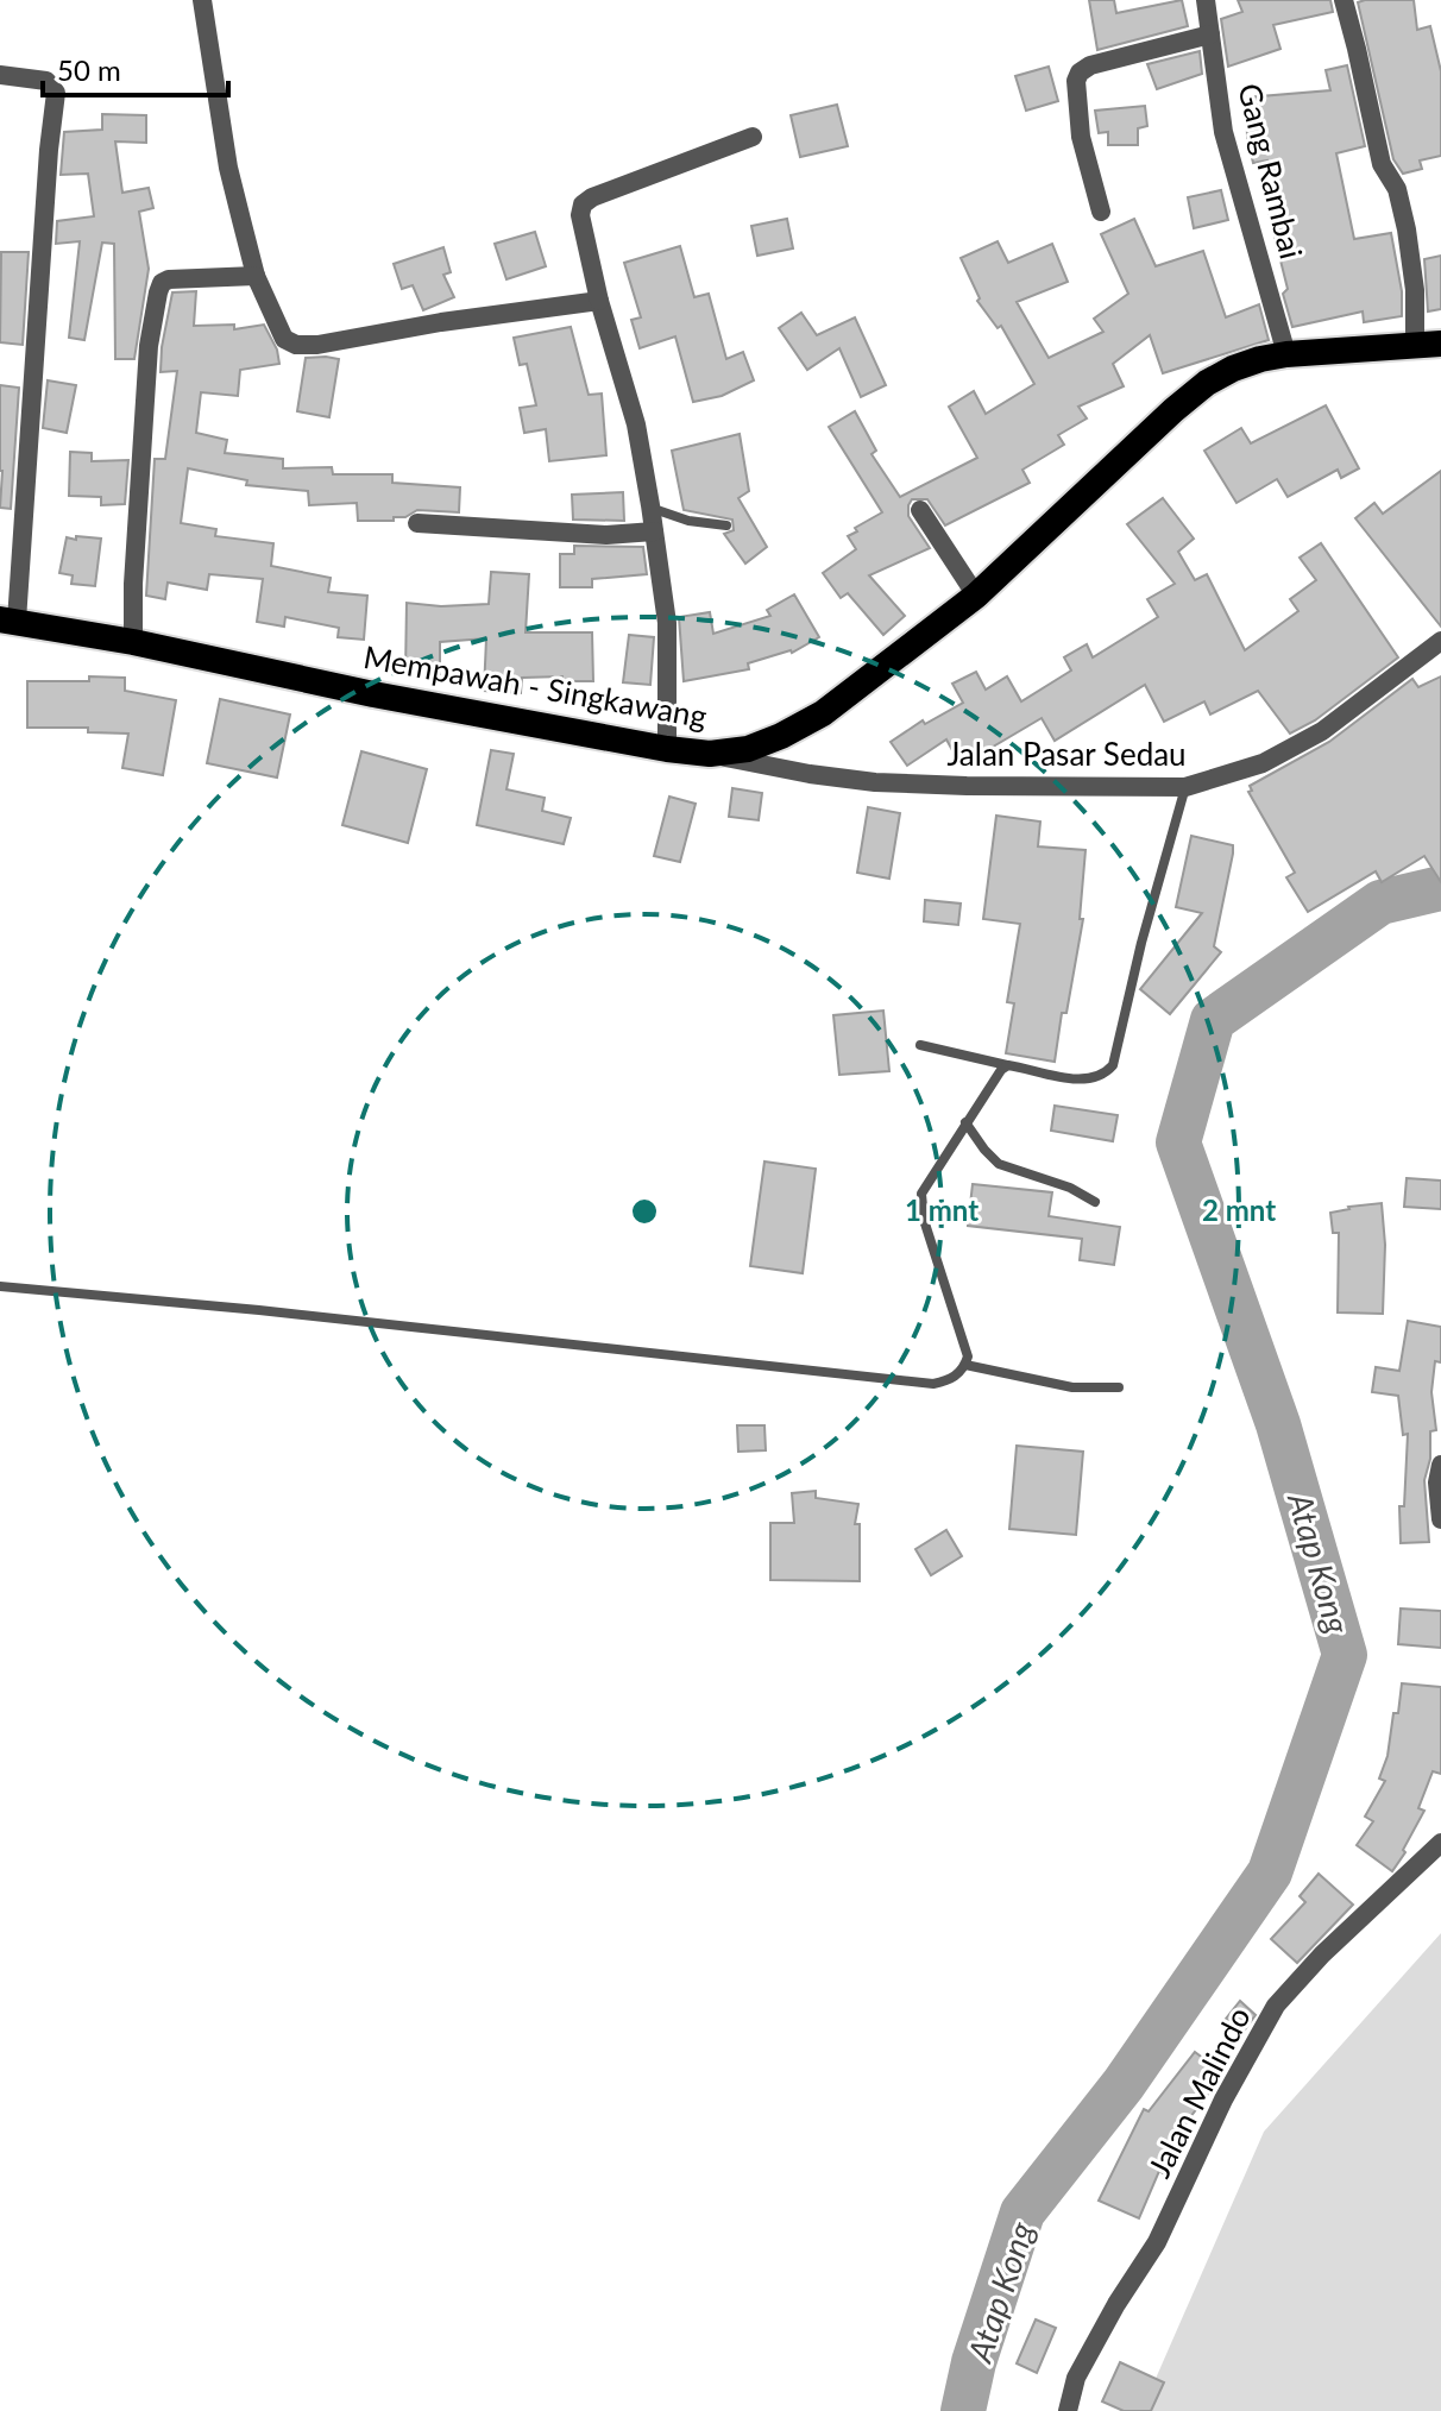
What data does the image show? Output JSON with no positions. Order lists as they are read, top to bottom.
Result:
{
  "streets": {
    "highway": ["Mempawah - Singkawang"],
    "street": ["Gang Rambai", "Jalan Pasar Sedau", "Jalan Malindo"]
  },
  "crossings": [
    ["Gang Rambai", "Mempawah - Singkawang"],
    ["Mempawah - Singkawang", "Jalan Pasar Sedau"]
  ],
  "water": ["Atap Kong"],
  "scale_bar": "50 m",
  "rings": ["1 mnt", "2 mnt"]
}
